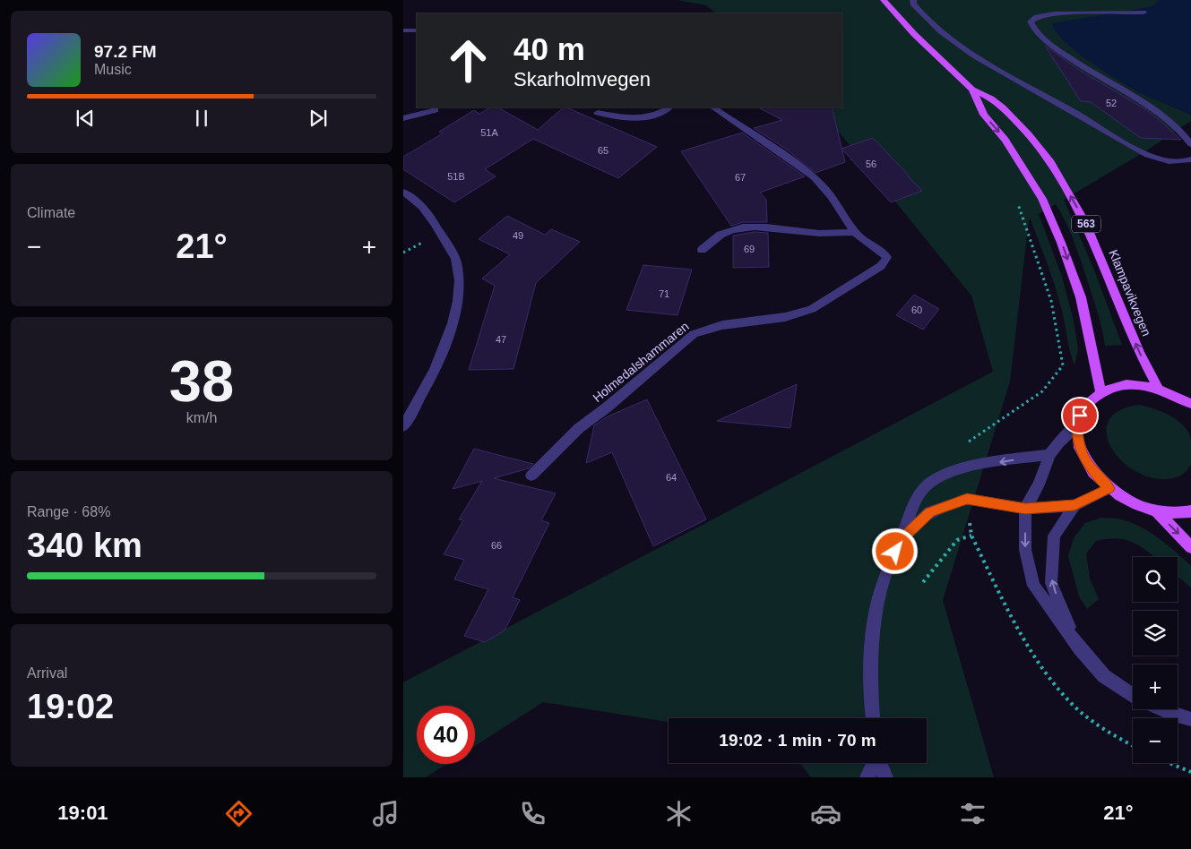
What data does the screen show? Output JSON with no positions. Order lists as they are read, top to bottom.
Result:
{
  "streets": {
    "main road": ["563", "Klampavikvegen"],
    "street": ["Holmedalshammaren"]
  },
  "house_numbers": [
    "52",
    "51A",
    "65",
    "56",
    "51B",
    "67",
    "49",
    "69",
    "71",
    "60",
    "47",
    "64",
    "66"
  ],
  "page": {
    "turn": ["40 m", "Skarholmvegen"],
    "song": ["97.2 FM", "Music"],
    "tile": [
      "Climate",
      ["38", "km/h"],
      ["Range · 68%", "340 km"],
      ["Arrival", "19:02"]
    ],
    "heat": ["−", "21°", "+"],
    "map_buttons": ["+", "−"],
    "limit": "40",
    "trip": "19:02 · 1 min · 70 m",
    "tabs": ["19:01", "21°"]
  }
}
